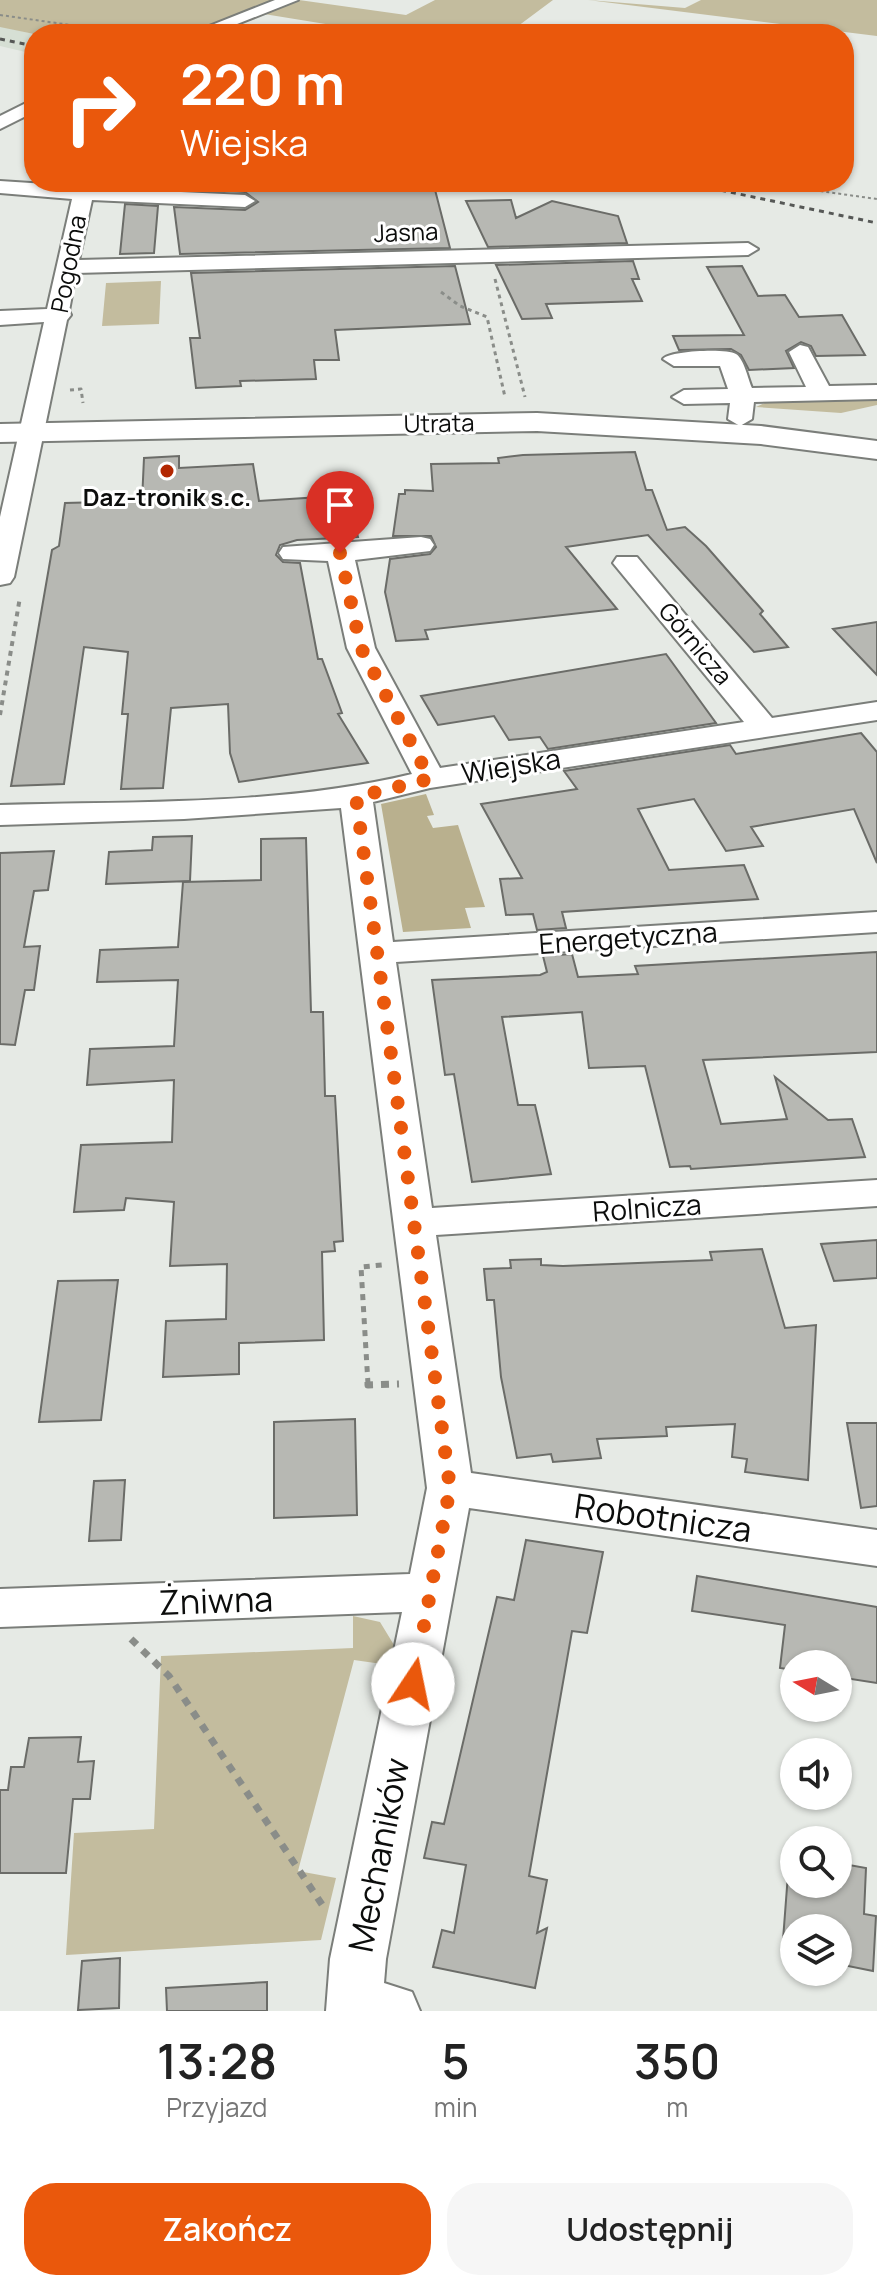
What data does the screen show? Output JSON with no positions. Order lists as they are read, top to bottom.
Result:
{
  "streets": {
    "main road": ["Utrata"],
    "street": [
      "Jasna",
      "Pogodna",
      "Górnicza",
      "Wiejska",
      "Energetyczna",
      "Rolnicza",
      "Robotnicza",
      "Żniwna",
      "Mechaników"
    ]
  },
  "crossings": [
    ["Jasna", "Pogodna"],
    ["Pogodna", "Utrata"],
    ["Górnicza", "Wiejska"],
    ["Wiejska", "Mechaników"],
    ["Energetyczna", "Mechaników"],
    ["Rolnicza", "Mechaników"],
    ["Robotnicza", "Mechaników"],
    ["Żniwna", "Mechaników"]
  ],
  "places": ["Daz-tronik s.c."],
  "north": "left",
  "page": {
    "turn": ["220 m", "Wiejska"],
    "eta": [
      "13:28",
      "Przyjazd",
      "5",
      "min",
      "350",
      "m"
    ],
    "buttons": ["Zakończ", "Udostępnij"]
  }
}
